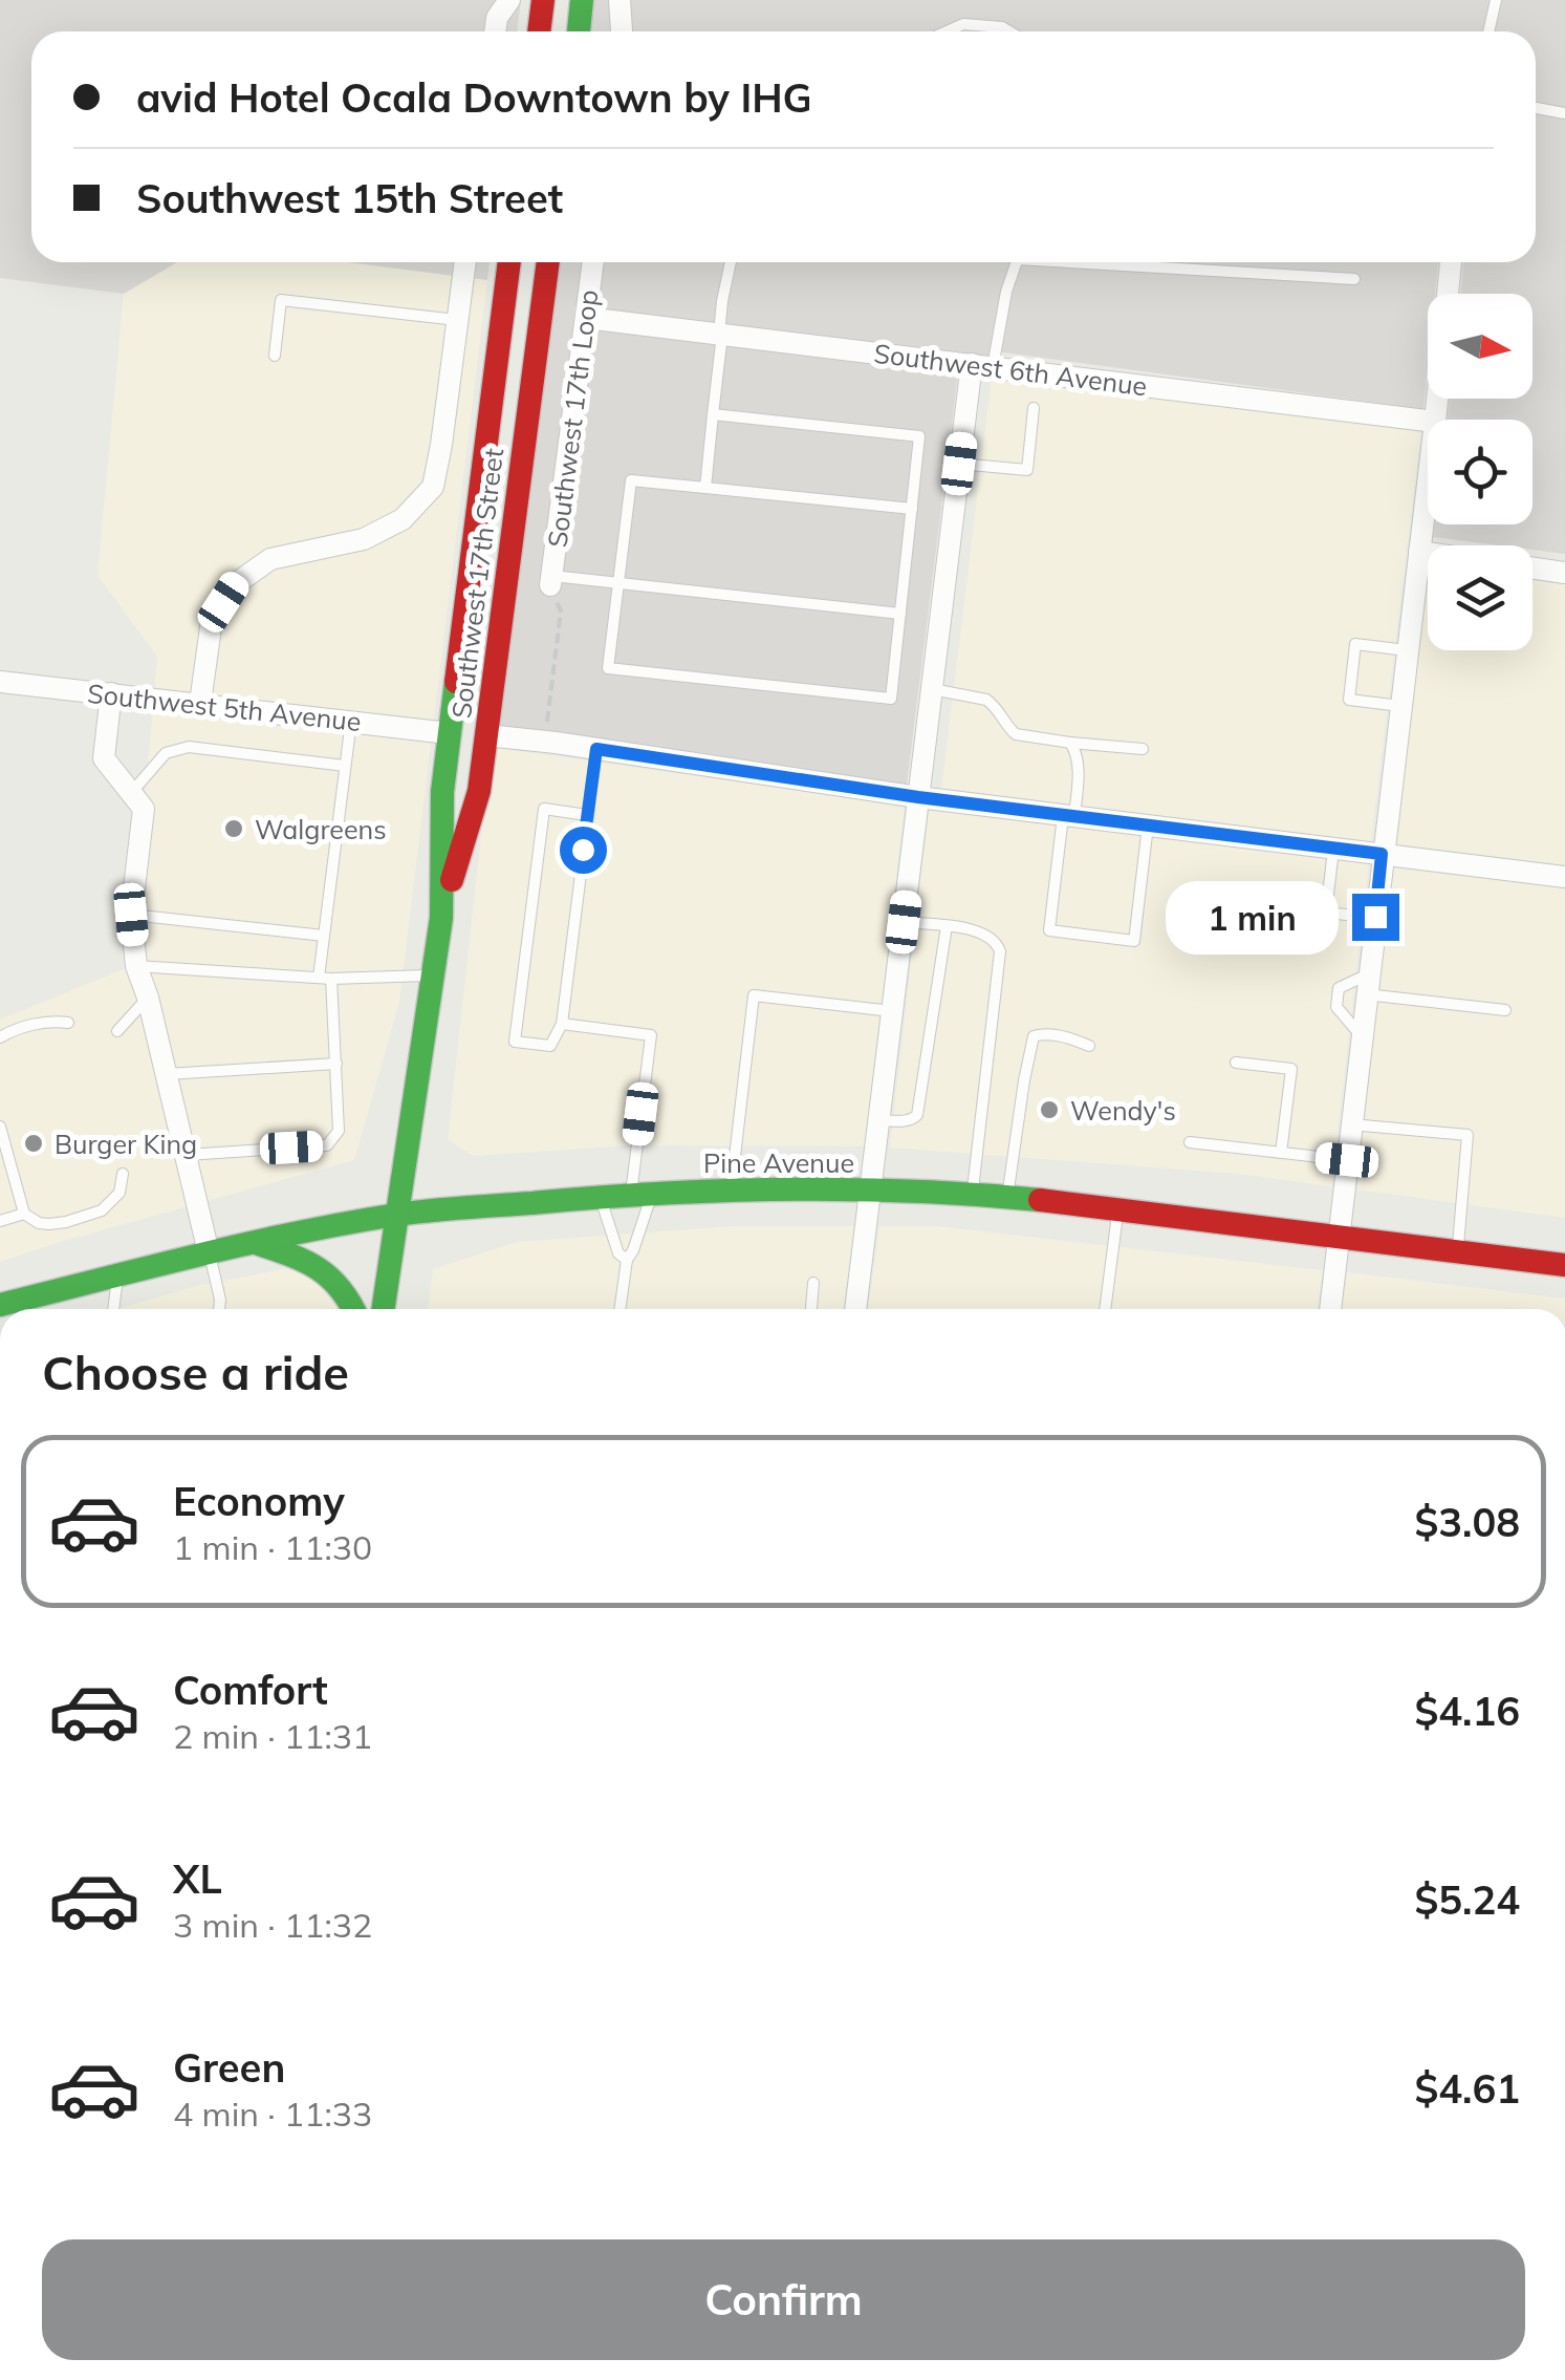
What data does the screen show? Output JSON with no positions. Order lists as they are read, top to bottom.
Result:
{
  "streets": {
    "main road": ["Southwest 17th Street", "Pine Avenue"],
    "street": ["Southwest 6th Avenue", "Southwest 17th Loop", "Southwest 5th Avenue"]
  },
  "crossings": [
    ["Southwest 6th Avenue", "Southwest 17th Loop"],
    ["Southwest 17th Street", "Southwest 5th Avenue"],
    ["Southwest 17th Street", "Pine Avenue"]
  ],
  "places": ["Walgreens", "Wendy's", "Burger King"],
  "north": "right",
  "page": {
    "banner": ["avid Hotel Ocala Downtown by IHG", "Southwest 15th Street"],
    "bubble": "1 min",
    "heading": "Choose a ride",
    "list": [
      {
        "name": "Economy",
        "note": "1 min · 11:30",
        "value": "$3.08"
      },
      {
        "name": "Comfort",
        "note": "2 min · 11:31",
        "value": "$4.16"
      },
      {
        "name": "XL",
        "note": "3 min · 11:32",
        "value": "$5.24"
      },
      {
        "name": "Green",
        "note": "4 min · 11:33",
        "value": "$4.61"
      }
    ],
    "buttons": "Confirm"
  }
}
